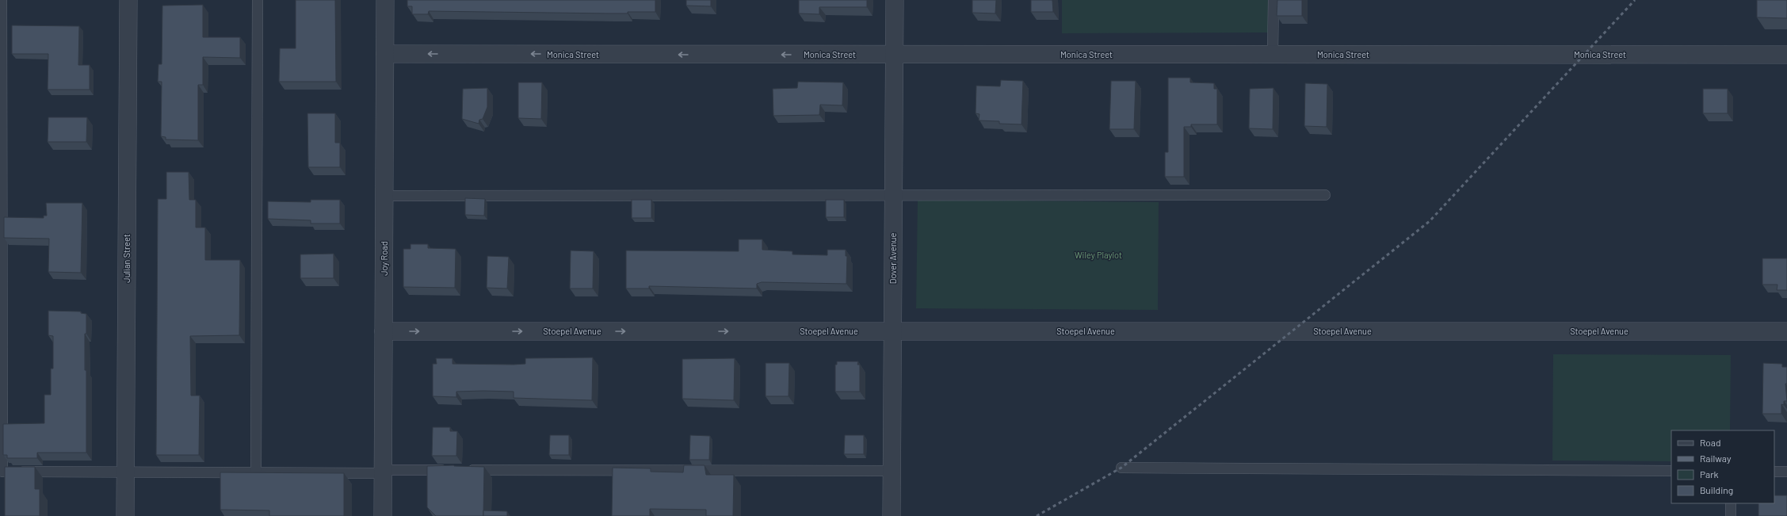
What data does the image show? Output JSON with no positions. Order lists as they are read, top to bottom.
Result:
{
  "streets": {
    "street": [
      "Monica Street",
      "Julian Street",
      "Joy Road",
      "Dover Avenue",
      "Stoepel Avenue"
    ]
  },
  "crossings": [
    ["Monica Street", "Joy Road"],
    ["Monica Street", "Dover Avenue"],
    ["Joy Road", "Stoepel Avenue"],
    ["Dover Avenue", "Stoepel Avenue"]
  ],
  "one_way": ["Monica Street", "Stoepel Avenue"],
  "parks": ["Wiley Playlot"],
  "legend": [
    "Road",
    "Railway",
    "Park",
    "Building"
  ]
}
